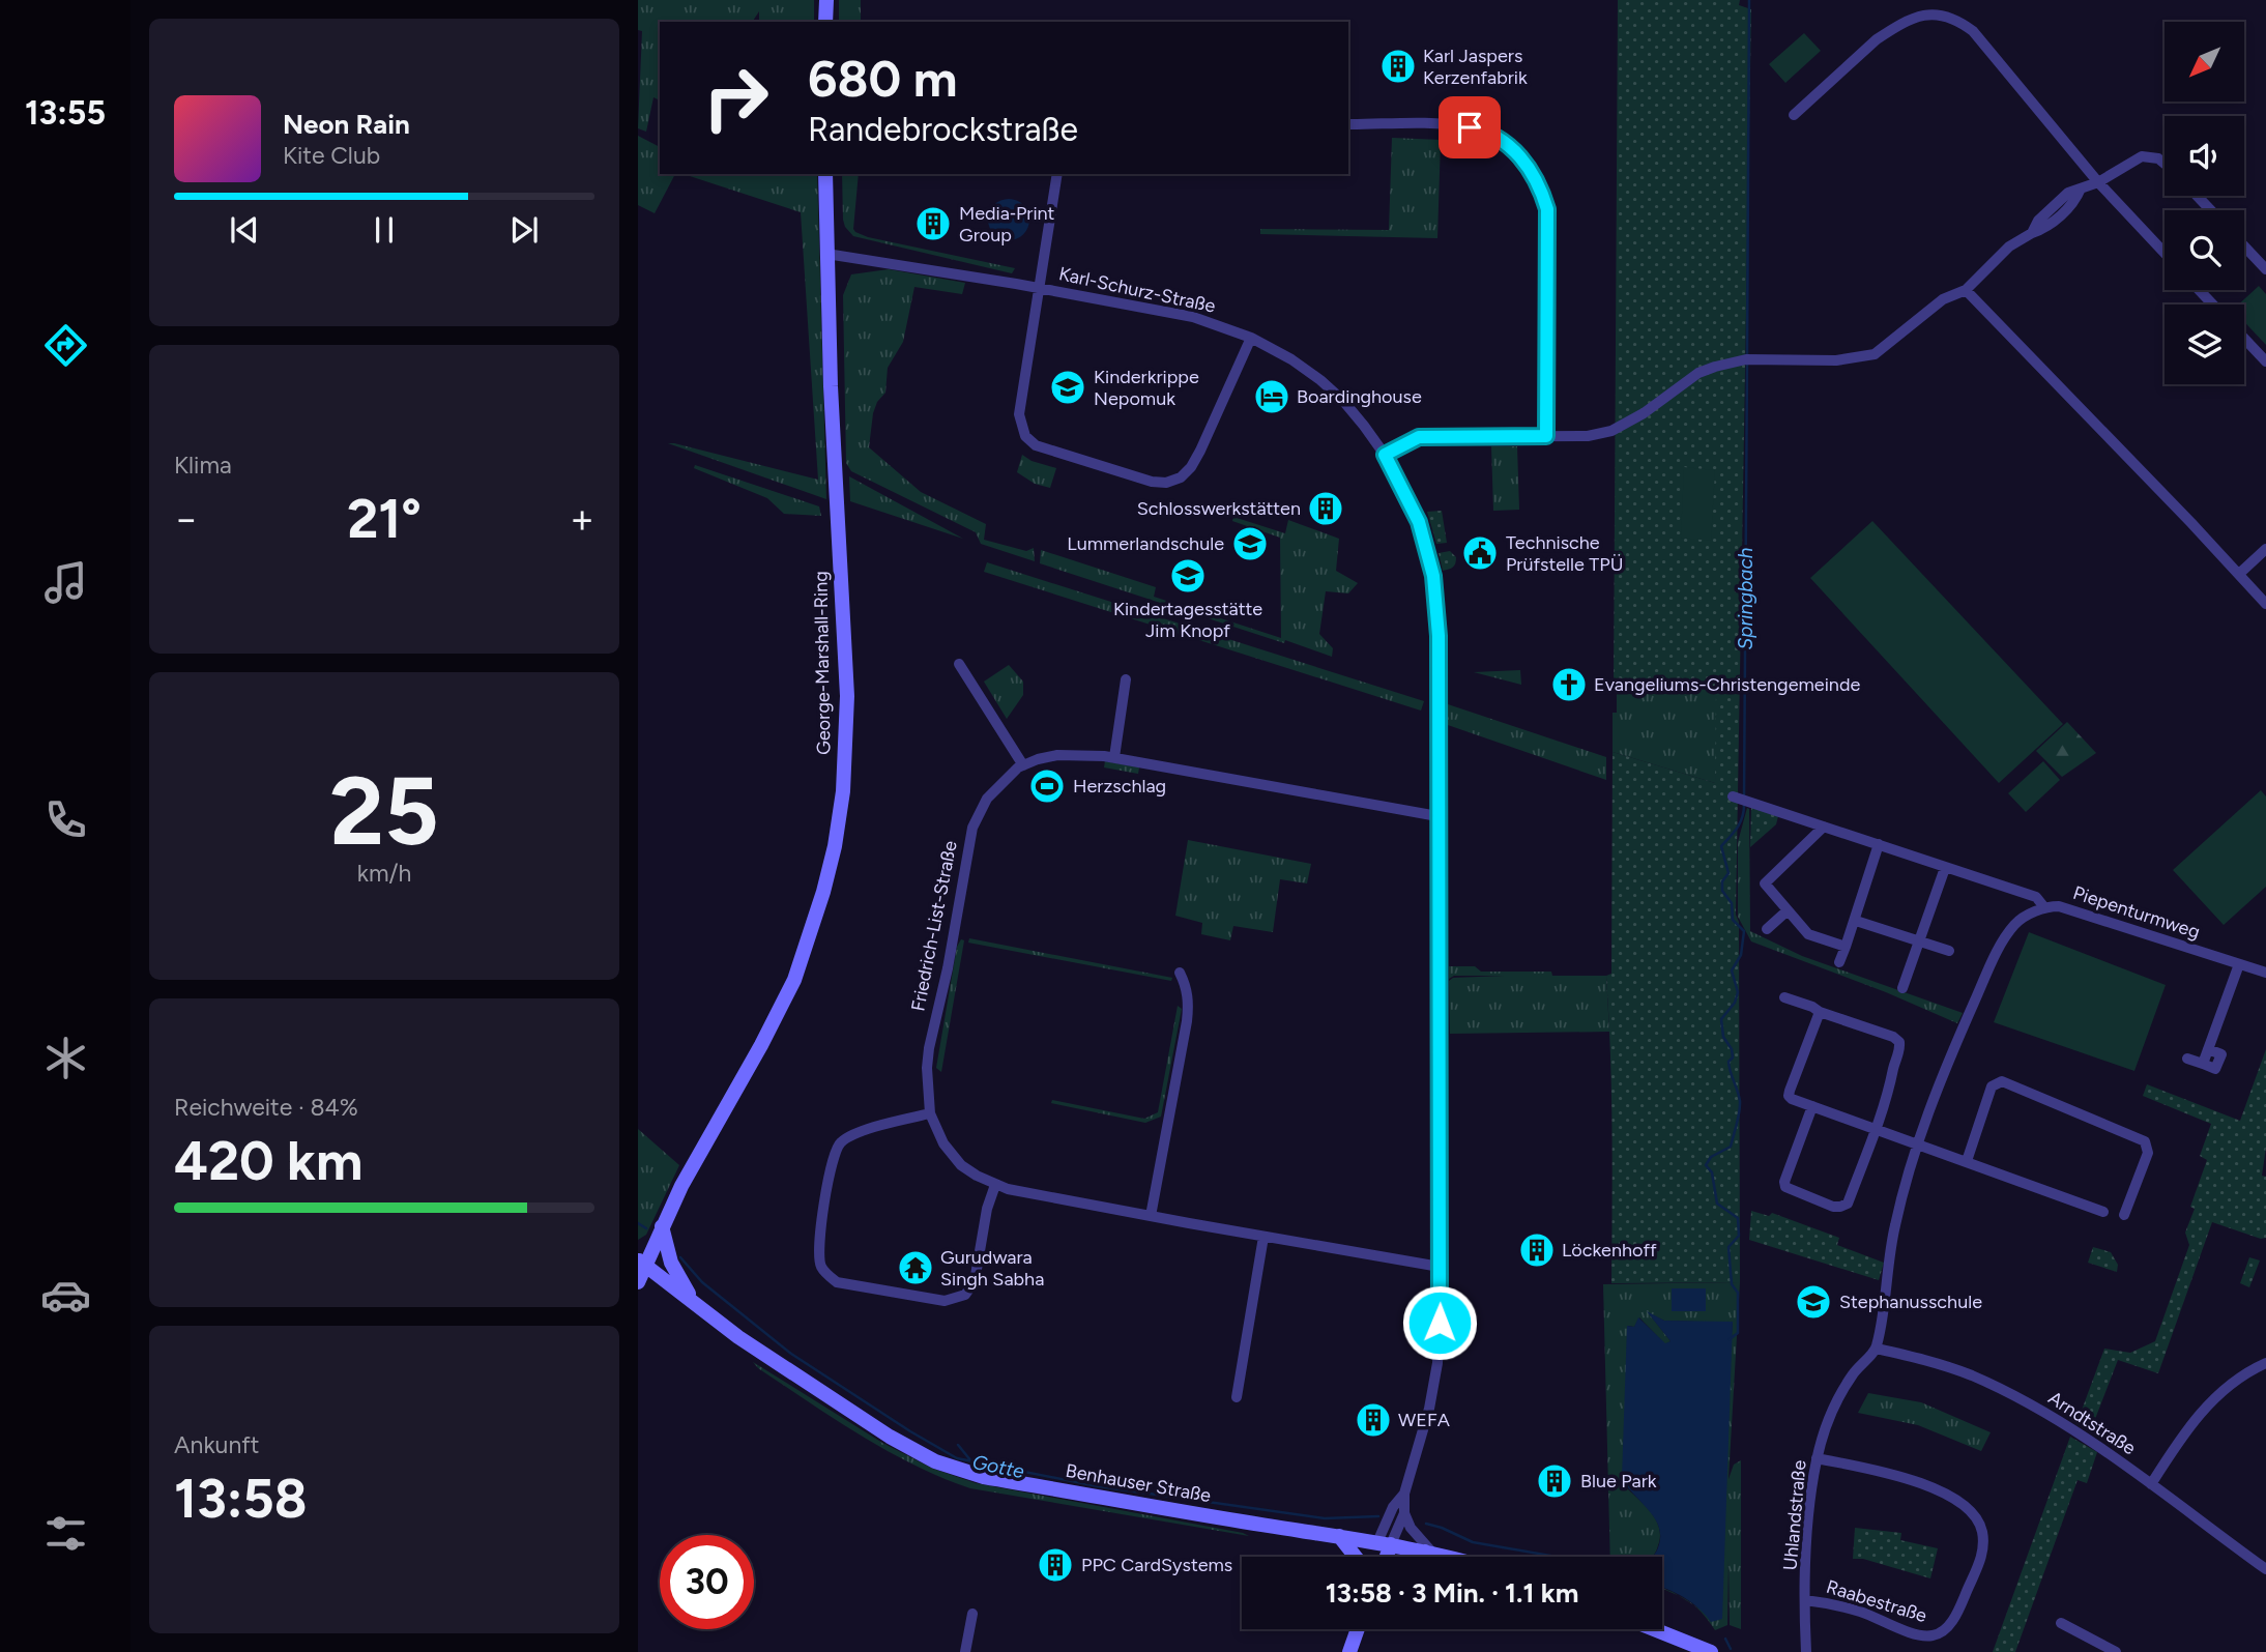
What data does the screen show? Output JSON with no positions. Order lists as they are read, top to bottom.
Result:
{
  "streets": {
    "main road": ["George-Marshall-Ring", "Benhauser Straße"],
    "street": [
      "Karl-Schurz-Straße",
      "Piepenturmweg",
      "Friedrich-List-Straße",
      "Arndtstraße",
      "Uhlandstraße",
      "Raabestraße"
    ]
  },
  "crossings": [
    ["Karl-Schurz-Straße", "George-Marshall-Ring"],
    ["Karl-Schurz-Straße", "Friedrich-List-Straße"],
    ["Karl-Schurz-Straße", "Benhauser Straße"],
    ["George-Marshall-Ring", "Benhauser Straße"],
    ["Arndtstraße", "Uhlandstraße"],
    ["Uhlandstraße", "Raabestraße"]
  ],
  "water": ["Springbach", "Gotte"],
  "places": {
    "building": [
      "Karl Jaspers Kerzenfabrik",
      "Media‑Print Group",
      "Schlosswerkstätten",
      "Löckenhoff",
      "WEFA",
      "Blue Park",
      "PPC CardSystems"
    ],
    "school or university": [
      "Kinderkrippe Nepomuk",
      "Lummerlandschule",
      "Kindertagesstätte Jim Knopf",
      "Stephanusschule"
    ],
    "hotel": ["Boardinghouse"],
    "public building": ["Technische Prüfstelle TPÜ"],
    "church": ["Evangeliums-Christengemeinde"],
    "sports": ["Herzschlag"],
    "temple": ["Gurudwara Singh Sabha"]
  },
  "north": "bottom left",
  "page": {
    "tabs": "13:55",
    "turn": ["680 m", "Randebrockstraße"],
    "song": ["Neon Rain", "Kite Club"],
    "tile": [
      "Klima",
      ["25", "km/h"],
      ["Reichweite · 84%", "420 km"],
      ["Ankunft", "13:58"]
    ],
    "heat": ["−", "21°", "+"],
    "limit": "30",
    "trip": "13:58 · 3 Min. · 1.1 km"
  }
}
